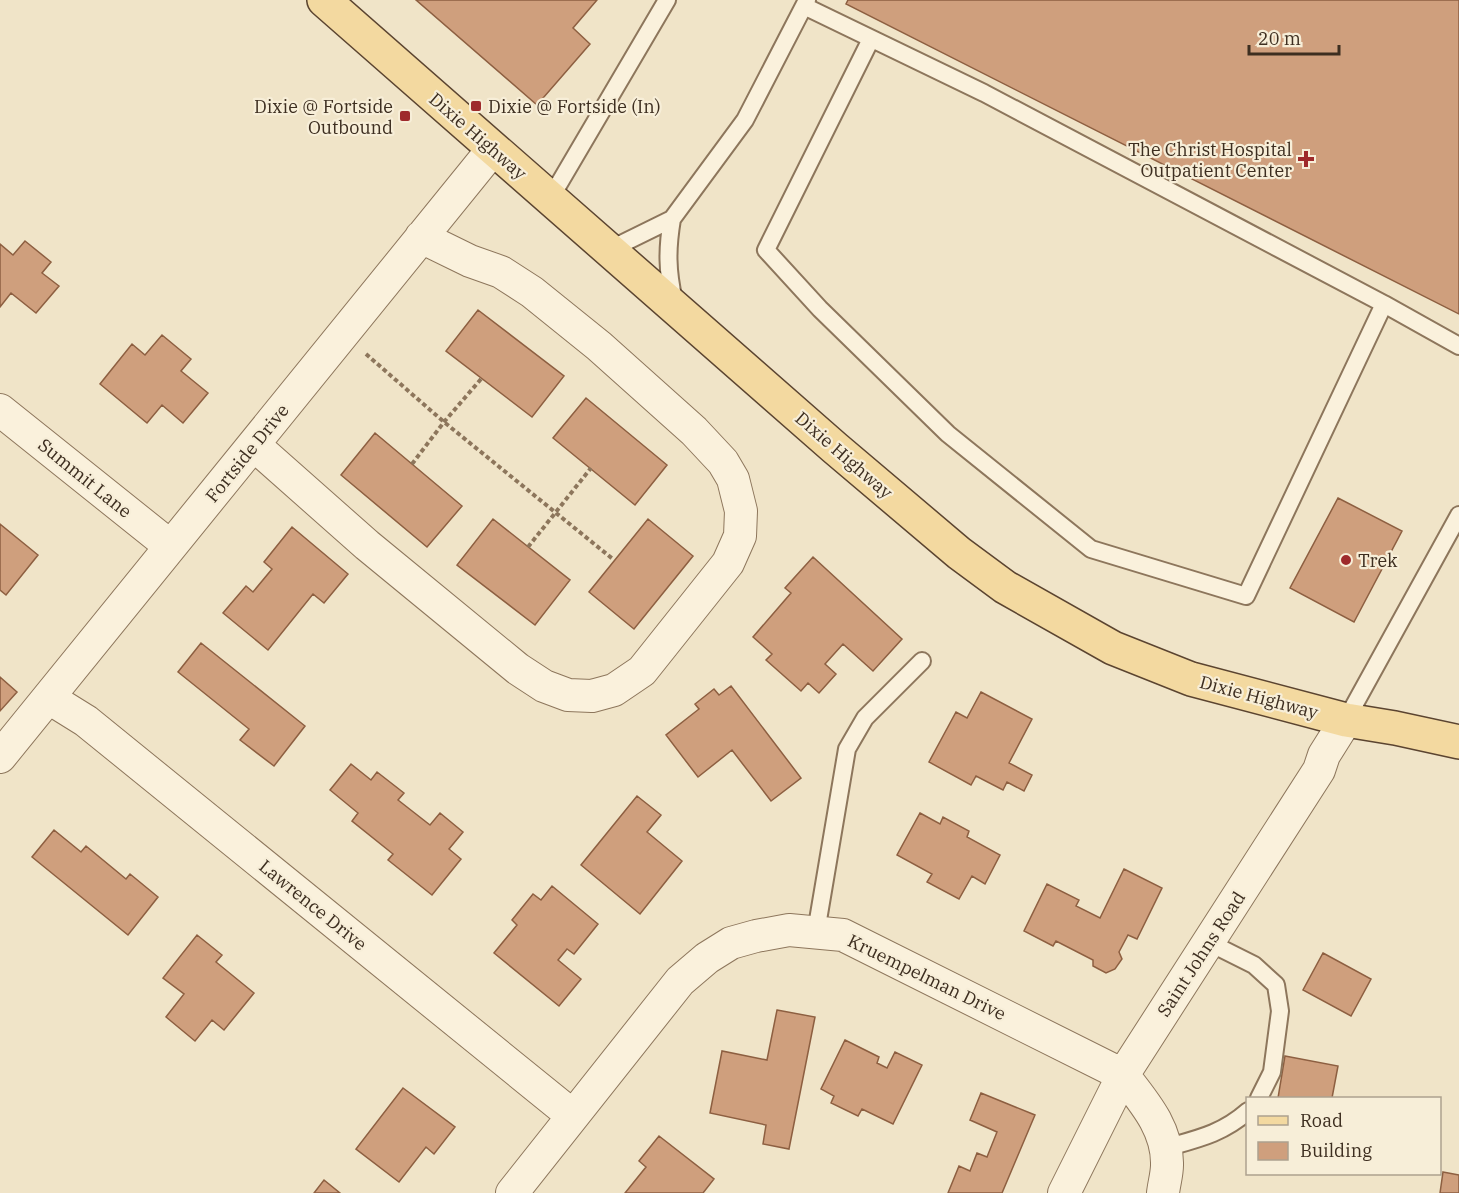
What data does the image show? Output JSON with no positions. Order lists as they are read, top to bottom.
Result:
{
  "streets": {
    "main road": ["Dixie Highway"],
    "street": [
      "Fortside Drive",
      "Summit Lane",
      "Lawrence Drive",
      "Saint Johns Road",
      "Kruempelman Drive"
    ]
  },
  "crossings": [
    ["Dixie Highway", "Fortside Drive"],
    ["Dixie Highway", "Saint Johns Road"],
    ["Fortside Drive", "Summit Lane"],
    ["Fortside Drive", "Lawrence Drive"],
    ["Lawrence Drive", "Kruempelman Drive"],
    ["Saint Johns Road", "Kruempelman Drive"]
  ],
  "places": {
    "transit": ["Dixie @ Fortside (In)", "Dixie @ Fortside Outbound"],
    "health": ["The Christ Hospital Outpatient Center"],
    "other": ["Trek"]
  },
  "legend": ["Road", "Building"],
  "scale_bar": "20 m"
}
